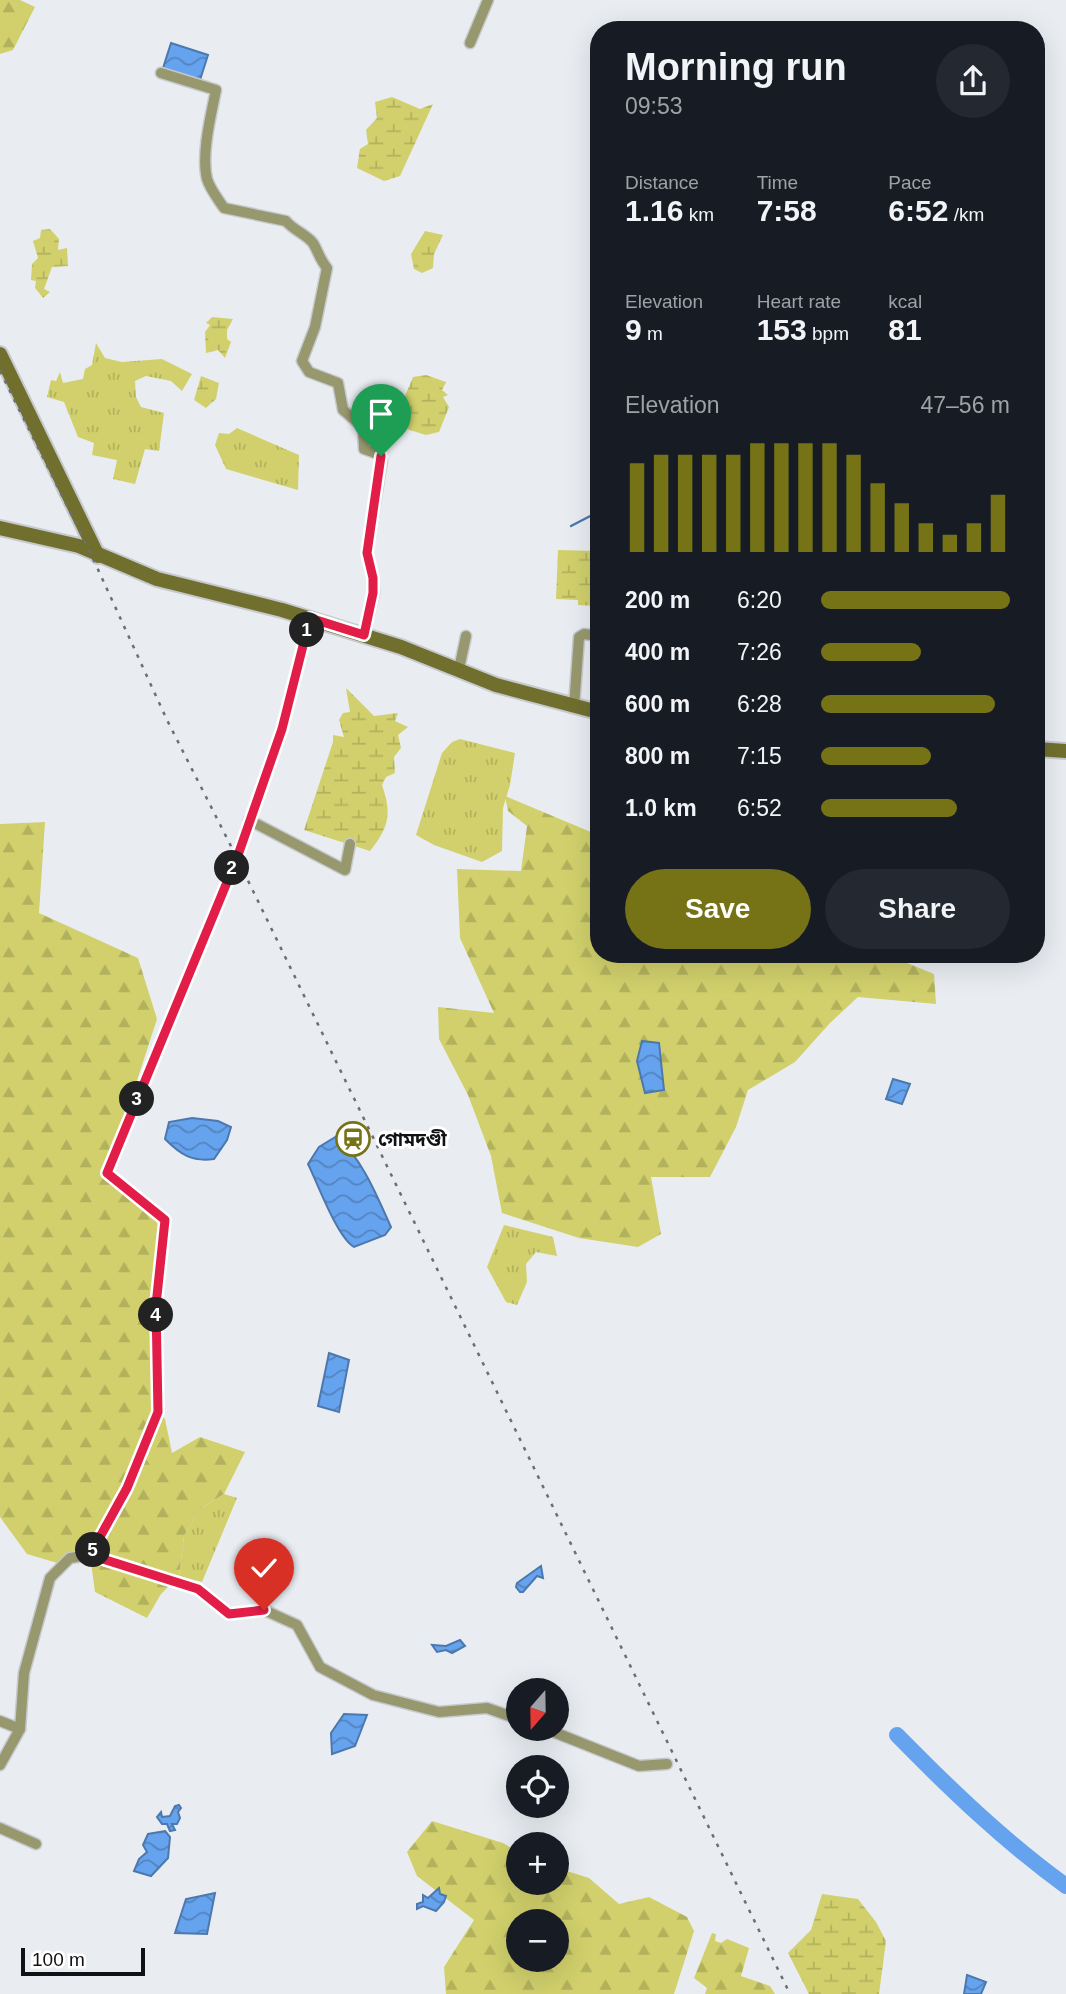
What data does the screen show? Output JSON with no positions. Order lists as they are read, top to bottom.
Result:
{
  "places": {
    "station": ["গোমদণ্ডী"]
  },
  "scale_bar": "100 m",
  "north": "bottom",
  "page": {
    "heading": ["Morning run", "09:53"],
    "stats": [
      ["Distance", "1.16 km"],
      ["Time", "7:58"],
      ["Pace", "6:52 /km"],
      ["Elevation", "9 m"],
      ["Heart rate", "153 bpm"],
      ["kcal", "81"]
    ],
    "chart": ["Elevation", "47–56 m"],
    "list": [
      {
        "name": "200 m",
        "note": "6:20"
      },
      {
        "name": "400 m",
        "note": "7:26"
      },
      {
        "name": "600 m",
        "note": "6:28"
      },
      {
        "name": "800 m",
        "note": "7:15"
      },
      {
        "name": "1.0 km",
        "note": "6:52"
      }
    ],
    "pins": [
      "1",
      "2",
      "3",
      "4",
      "5"
    ],
    "buttons": ["Save", "Share"],
    "map_buttons": ["+", "−"],
    "scale": "100 m"
  }
}
